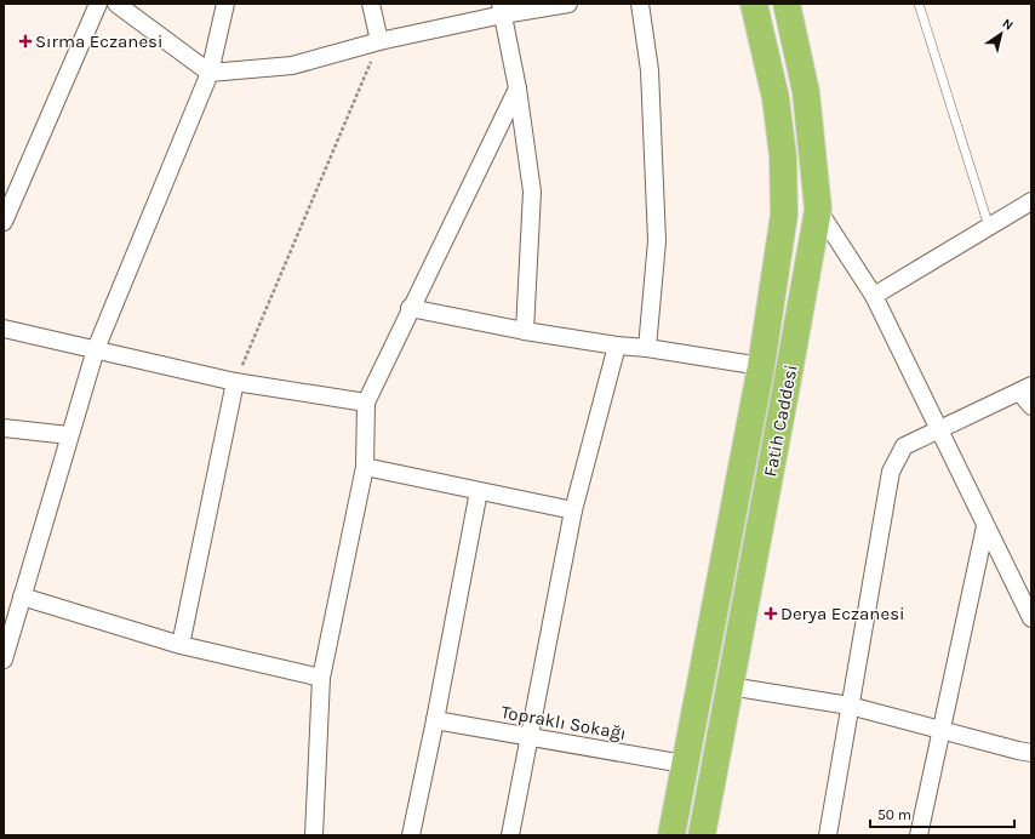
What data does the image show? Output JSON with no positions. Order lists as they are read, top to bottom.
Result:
{
  "streets": {
    "main road": ["Fatih Caddesi"],
    "street": ["Topraklı Sokağı"]
  },
  "places": {
    "health": ["Sırma Eczanesi", "Derya Eczanesi"]
  },
  "scale_bar": "50 m",
  "north": "top right"
}
